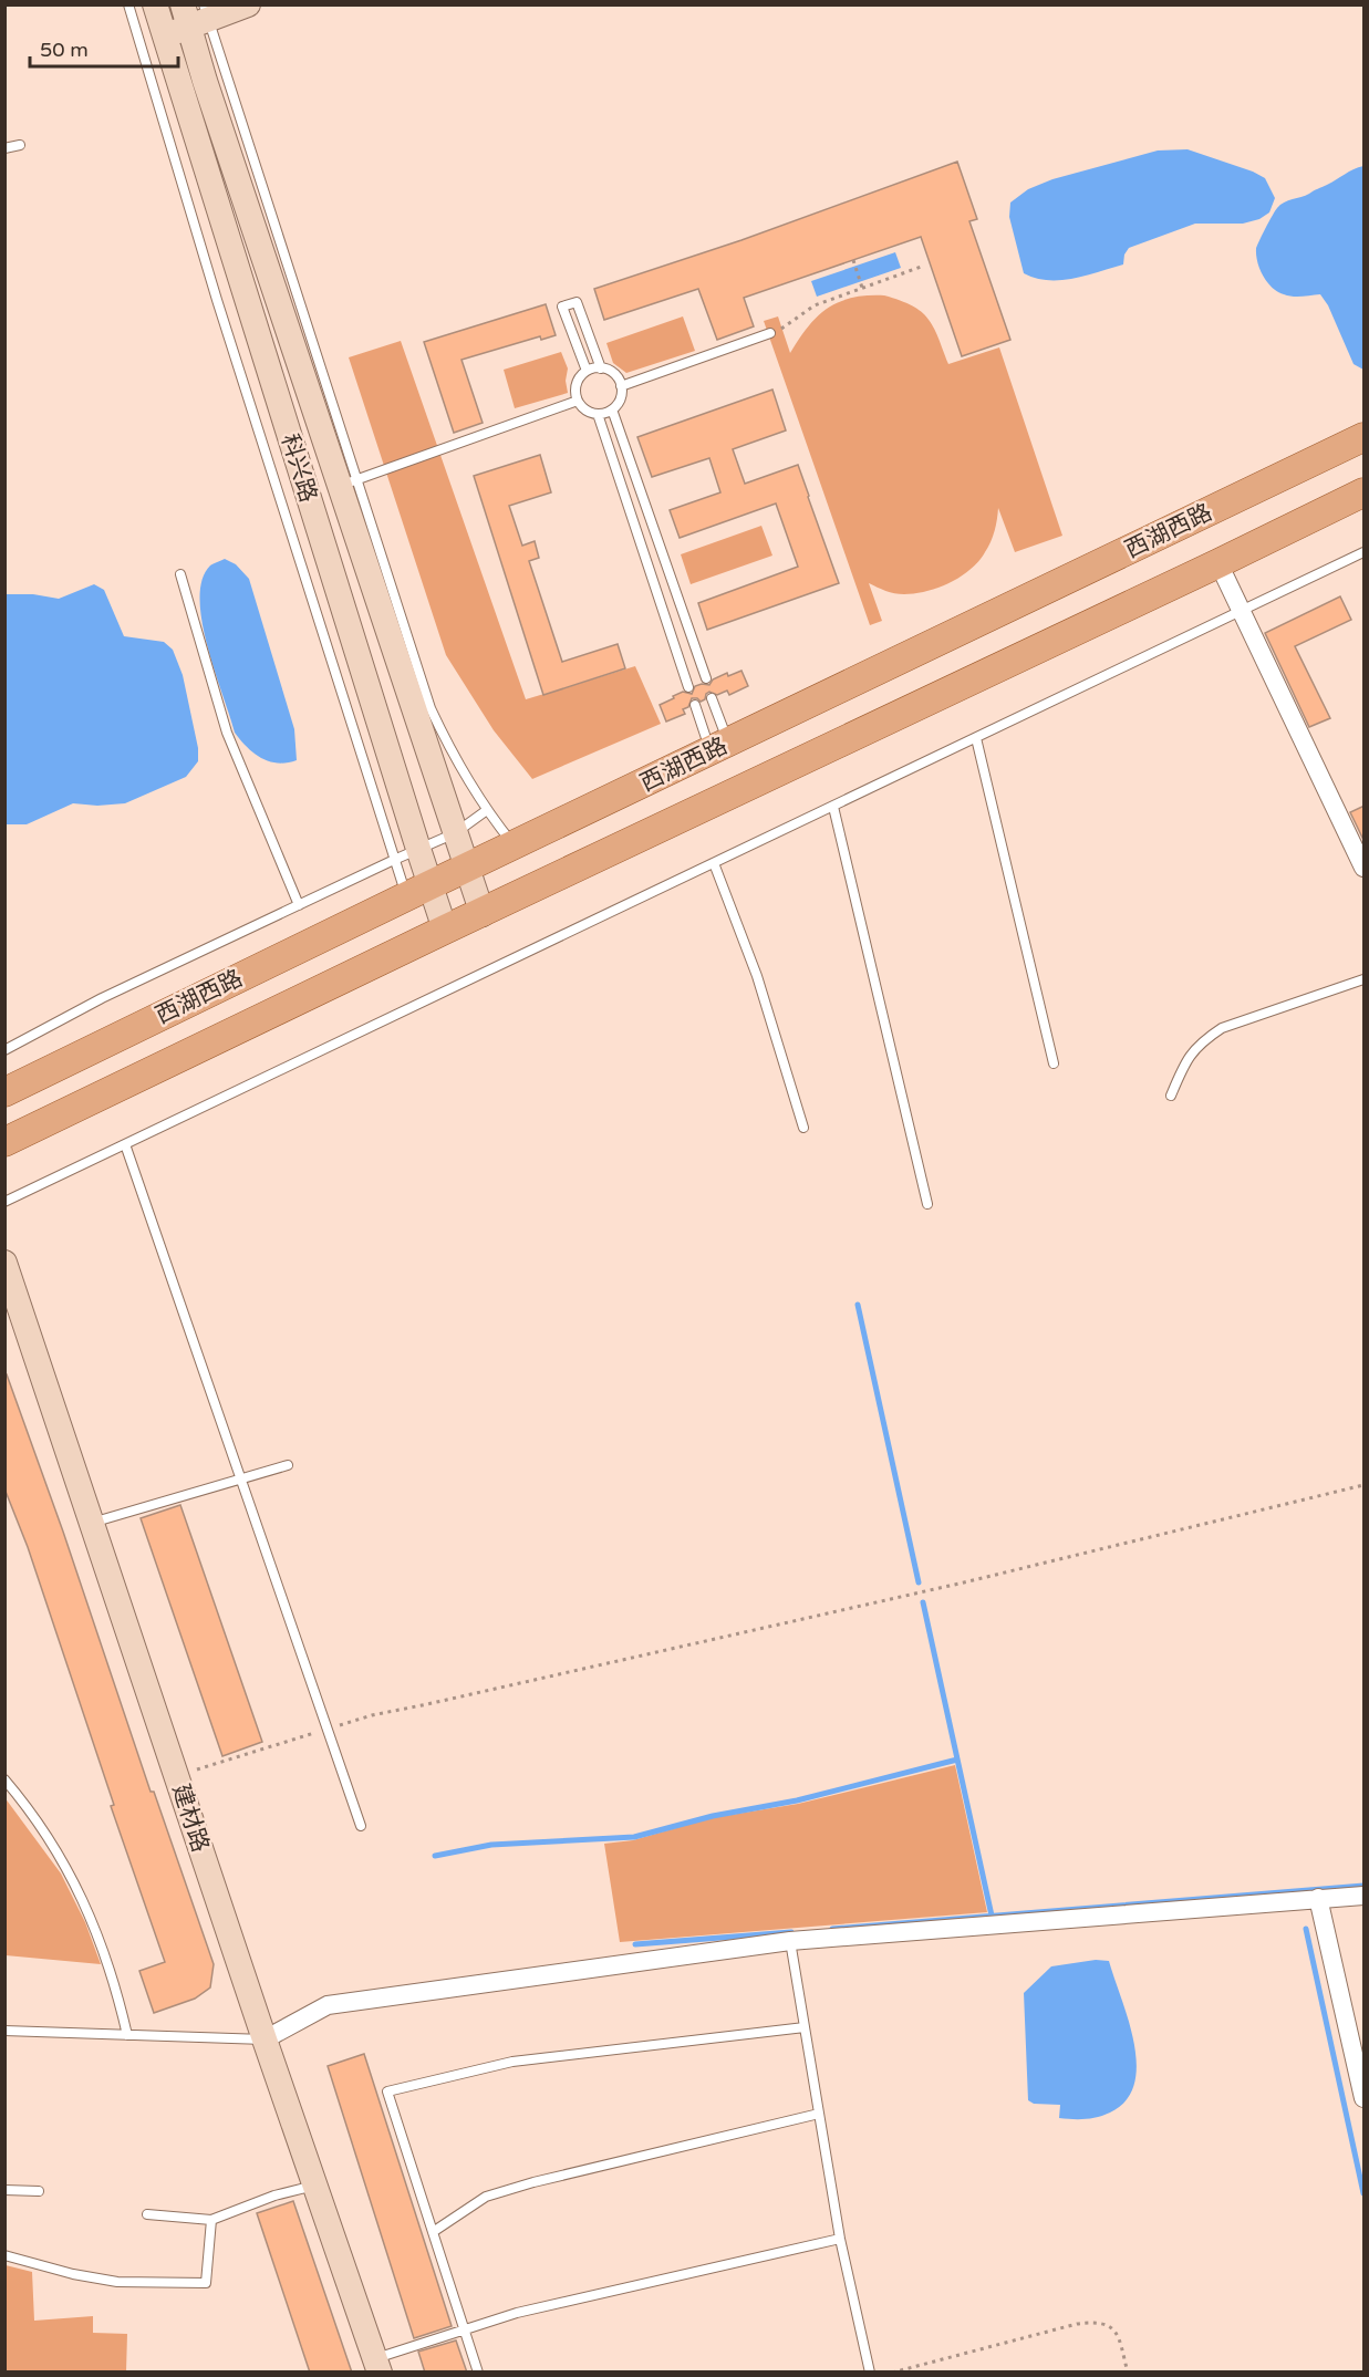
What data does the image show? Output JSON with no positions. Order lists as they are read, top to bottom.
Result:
{
  "streets": {
    "main road": ["科兴路", "西湖西路", "建材路"]
  },
  "crossings": [
    ["科兴路", "西湖西路"]
  ],
  "scale_bar": "50 m"
}
